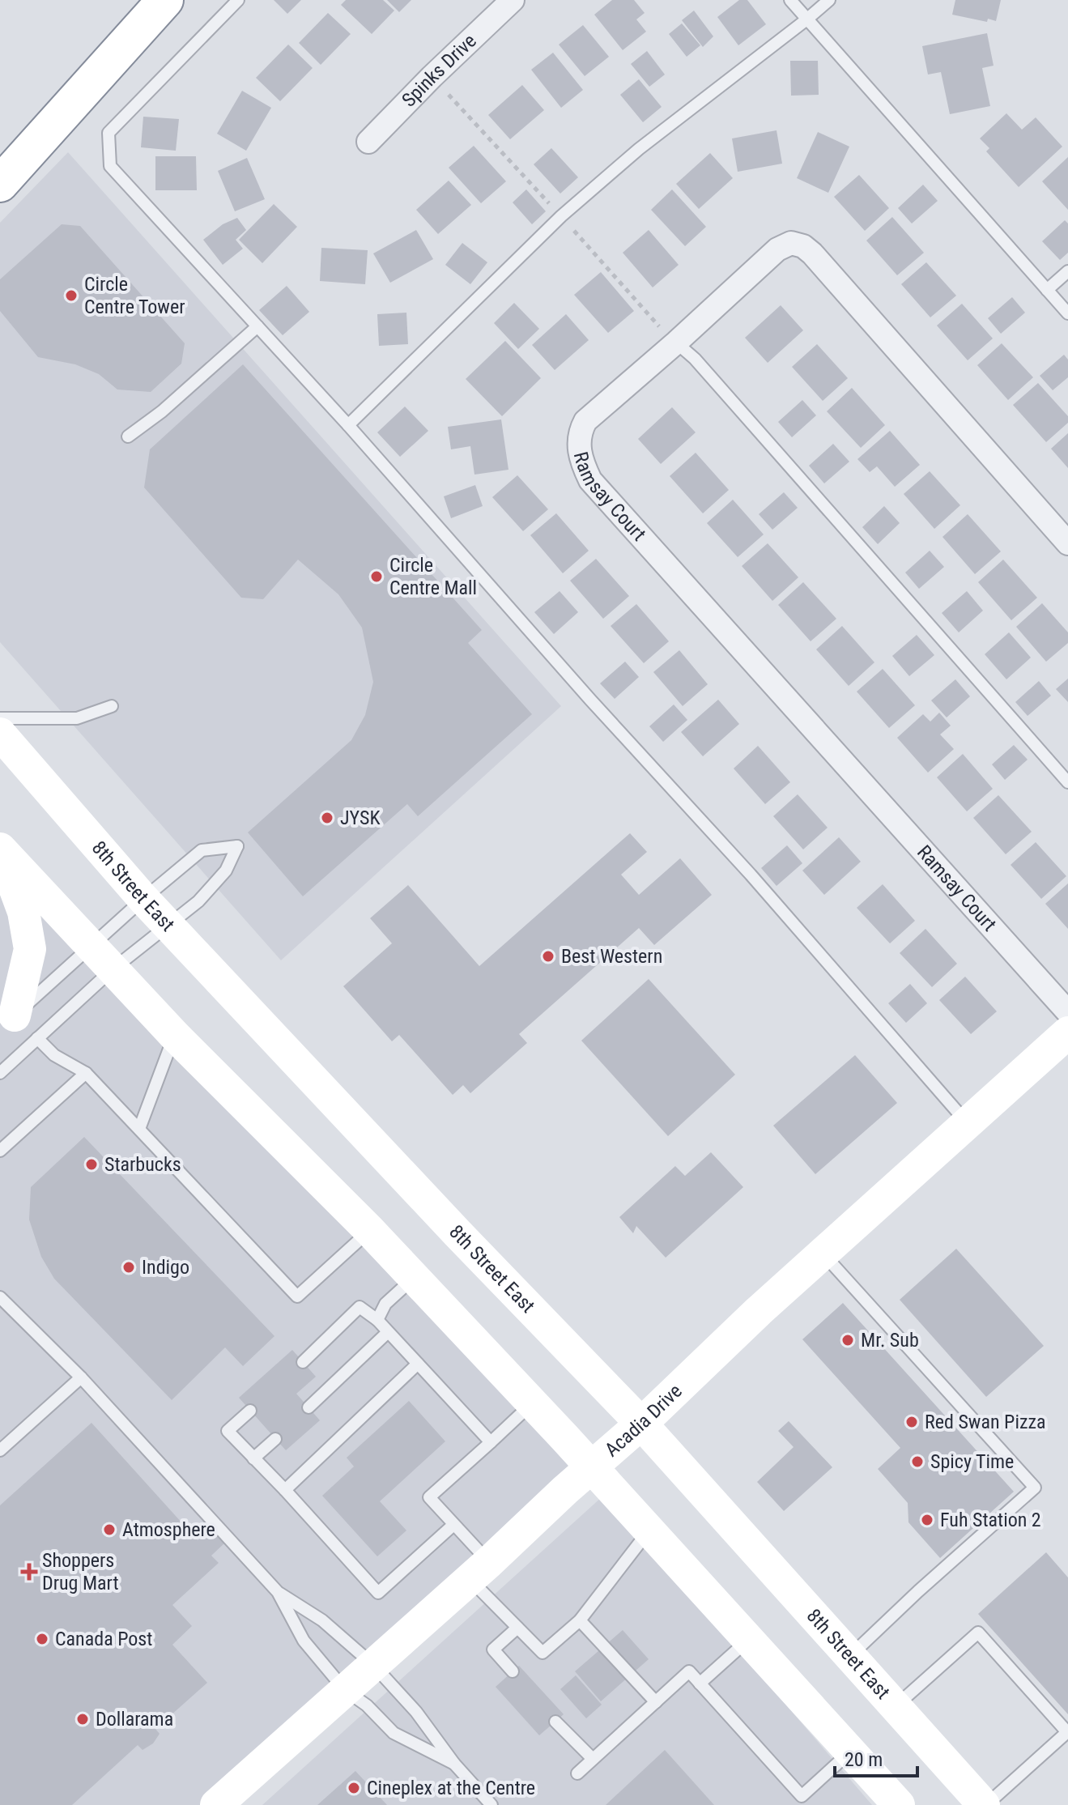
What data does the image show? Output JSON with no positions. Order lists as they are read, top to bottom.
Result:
{
  "streets": {
    "main road": ["8th Street East", "Acadia Drive"],
    "street": ["Spinks Drive", "Ramsay Court"]
  },
  "crossings": [
    ["8th Street East", "Acadia Drive"]
  ],
  "places": {
    "other": [
      "Circle Centre Tower",
      "Circle Centre Mall",
      "JYSK",
      "Best Western",
      "Starbucks",
      "Indigo",
      "Mr. Sub",
      "Red Swan Pizza",
      "Spicy Time",
      "Fuh Station 2",
      "Atmosphere",
      "Canada Post",
      "Dollarama",
      "Cineplex at the Centre"
    ],
    "health": ["Shoppers Drug Mart"]
  },
  "scale_bar": "20 m"
}
